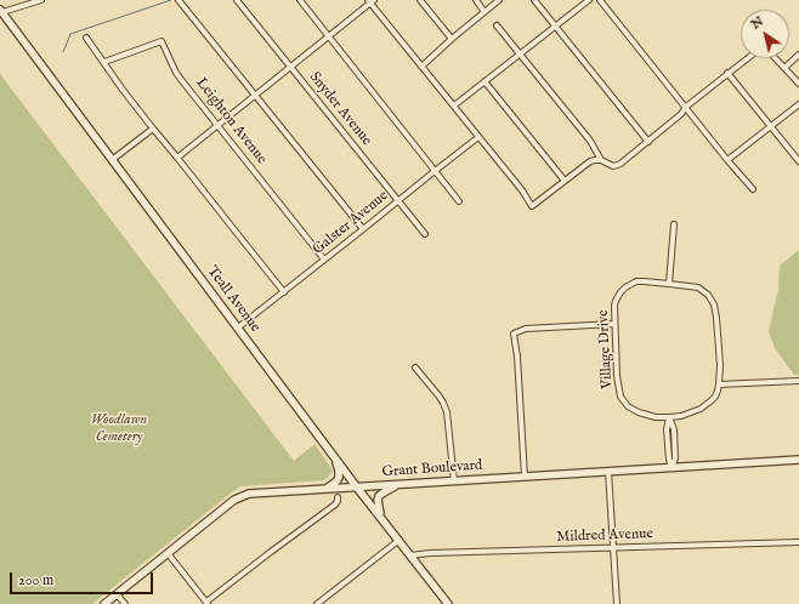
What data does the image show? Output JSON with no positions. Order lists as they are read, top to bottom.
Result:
{
  "streets": {
    "street": [
      "Snyder Avenue",
      "Leighton Avenue",
      "Galster Avenue",
      "Teall Avenue",
      "Village Drive",
      "Grant Boulevard",
      "Mildred Avenue"
    ]
  },
  "crossings": [
    ["Snyder Avenue", "Galster Avenue"],
    ["Leighton Avenue", "Galster Avenue"],
    ["Galster Avenue", "Teall Avenue"],
    ["Teall Avenue", "Grant Boulevard"],
    ["Teall Avenue", "Mildred Avenue"]
  ],
  "parks": ["Woodlawn Cemetery"],
  "scale_bar": "200 m",
  "north": "top left"
}
